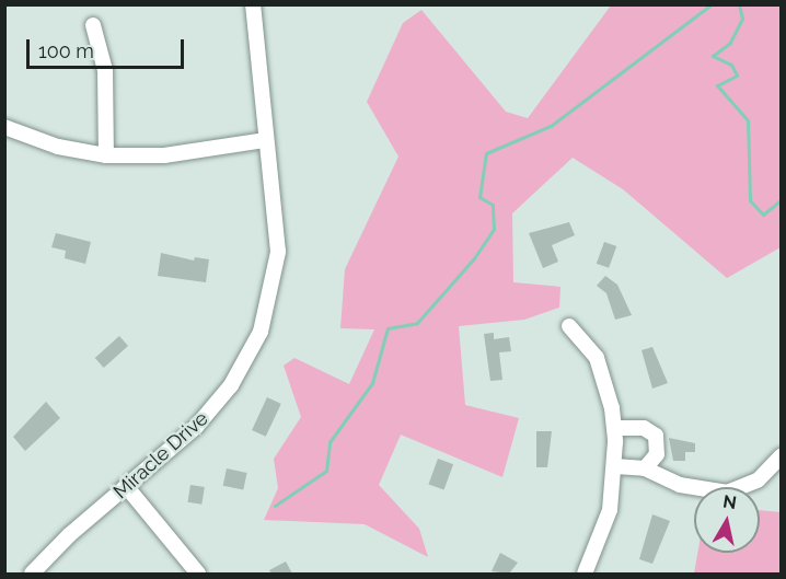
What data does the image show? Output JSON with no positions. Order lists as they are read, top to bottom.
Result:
{
  "streets": {
    "street": ["Miracle Drive"]
  },
  "scale_bar": "100 m",
  "north": "top"
}
